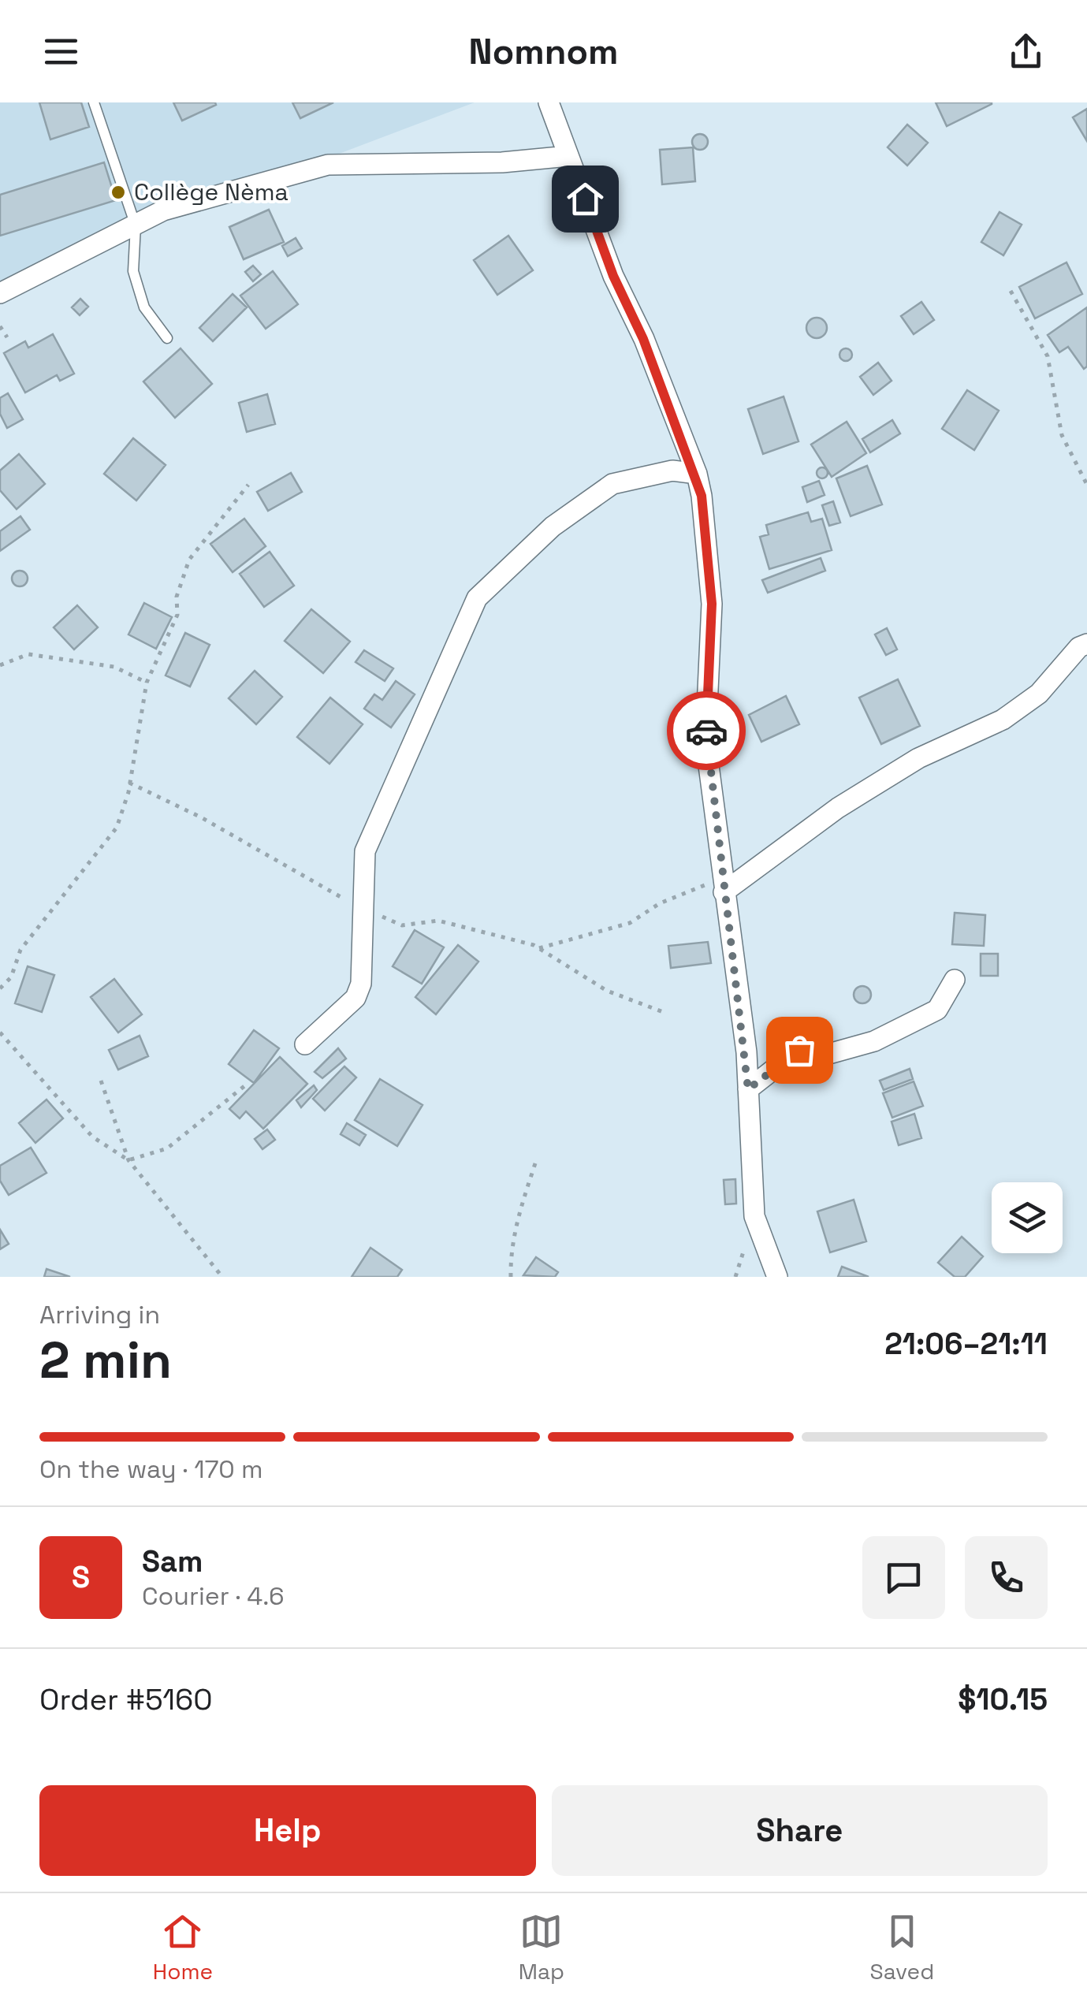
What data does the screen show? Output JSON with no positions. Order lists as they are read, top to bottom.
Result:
{
  "places": ["Collège Nèma"],
  "page": {
    "header": "Nomnom",
    "heading": ["2 min", "Arriving in", "21:06–21:11"],
    "panel": [
      "Sam",
      "Courier · 4.6",
      "Order #5160",
      "$10.15"
    ],
    "bar": "On the way · 170 m",
    "round": "S",
    "buttons": ["Help", "Share"],
    "tabs": ["Home", "Map", "Saved"]
  }
}
